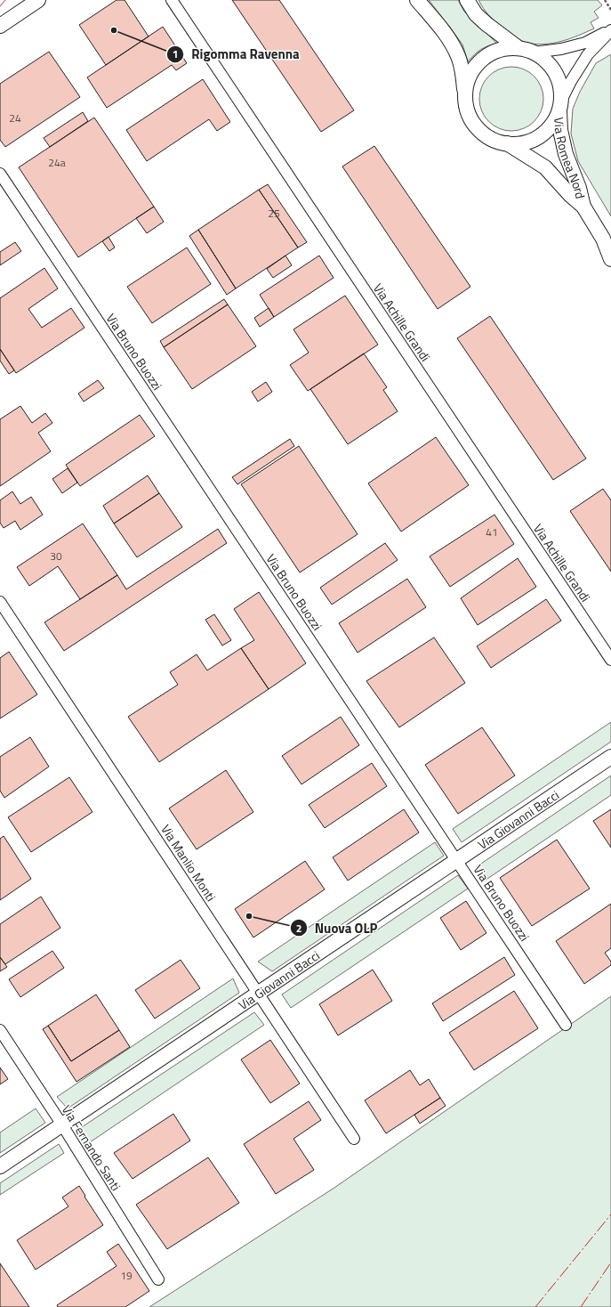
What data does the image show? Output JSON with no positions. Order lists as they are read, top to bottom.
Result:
{
  "streets": {
    "main road": ["Via Romea Nord", "Via Giovanni Bacci"],
    "street": [
      "Via Achille Grandi",
      "Via Bruno Buozzi",
      "Via Manlio Monti",
      "Via Fernando Santi"
    ]
  },
  "crossings": [
    ["Via Bruno Buozzi", "Via Giovanni Bacci"],
    ["Via Giovanni Bacci", "Via Manlio Monti"],
    ["Via Giovanni Bacci", "Via Fernando Santi"]
  ],
  "places": ["Rigomma Ravenna", "Nuova OLP"],
  "house_numbers": [
    "24",
    "24a",
    "25",
    "41",
    "30",
    "19"
  ]
}
